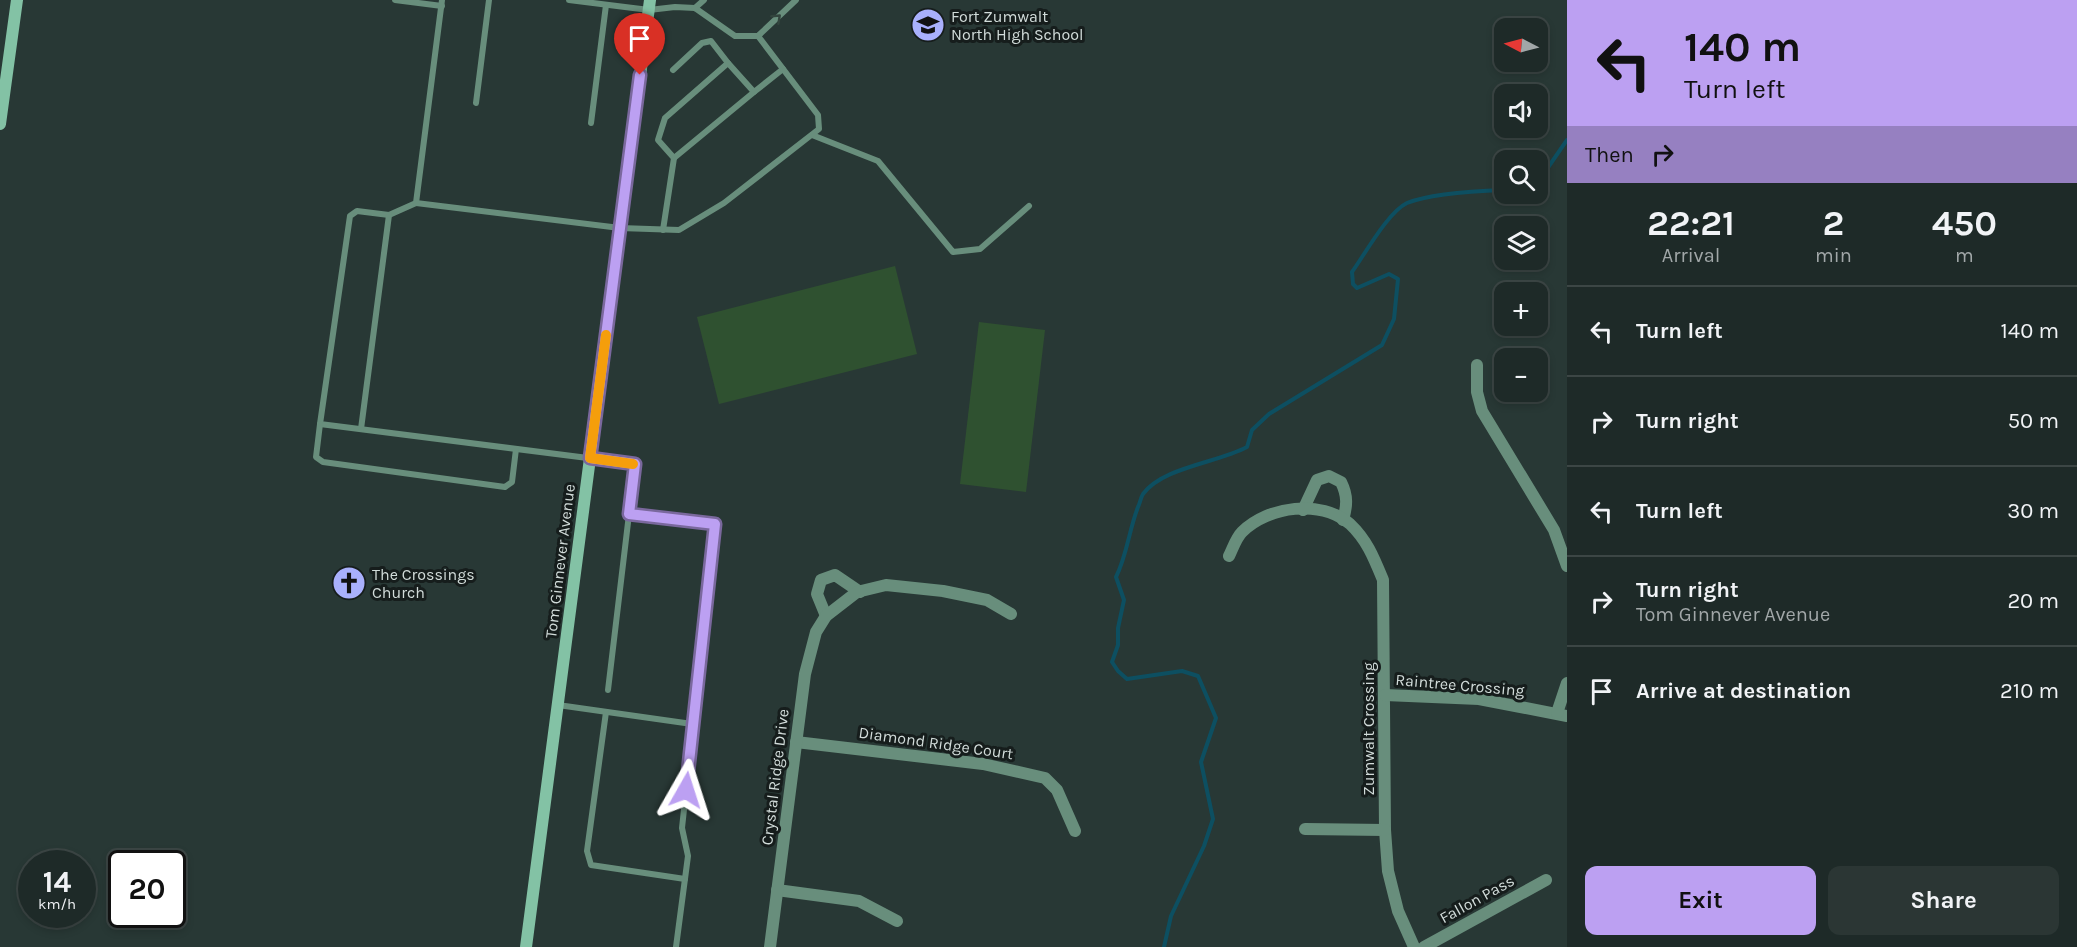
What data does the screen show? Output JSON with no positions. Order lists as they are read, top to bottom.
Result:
{
  "streets": {
    "main road": ["Tom Ginnever Avenue"],
    "street": [
      "Raintree Crossing",
      "Zumwalt Crossing",
      "Diamond Ridge Court",
      "Crystal Ridge Drive",
      "Fallon Pass"
    ]
  },
  "crossings": [
    ["Raintree Crossing", "Zumwalt Crossing"],
    ["Diamond Ridge Court", "Crystal Ridge Drive"]
  ],
  "places": {
    "school or university": ["Fort Zumwalt North High School"],
    "church": ["The Crossings Church"]
  },
  "north": "left",
  "page": {
    "turn": ["140 m", "Turn left"],
    "map_buttons": ["+", "−"],
    "then": "Then",
    "eta": [
      "22:21",
      "Arrival",
      "2",
      "min",
      "450",
      "m"
    ],
    "list": [
      {
        "name": "Turn left",
        "value": "140 m"
      },
      {
        "name": "Turn right",
        "value": "50 m"
      },
      {
        "name": "Turn left",
        "value": "30 m"
      },
      {
        "name": "Turn right",
        "note": "Tom Ginnever Avenue",
        "value": "20 m"
      },
      {
        "name": "Arrive at destination",
        "value": "210 m"
      }
    ],
    "speed": "14 km/h",
    "limit": "20",
    "buttons": ["Exit", "Share"]
  }
}
